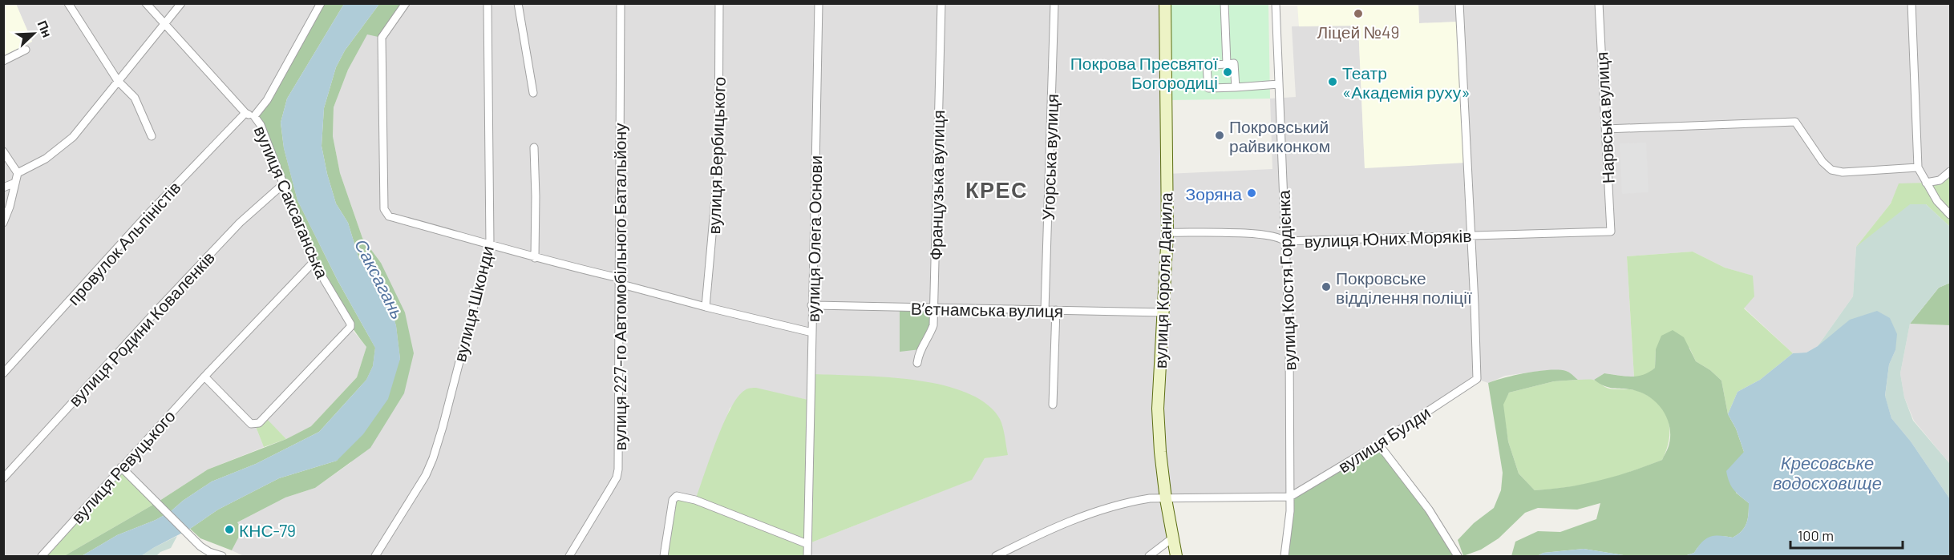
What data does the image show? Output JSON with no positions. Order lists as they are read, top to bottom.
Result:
{
  "streets": {
    "main road": ["вулиця Короля Данила"],
    "street": [
      "Нарвська вулиця",
      "вулиця Вербицького",
      "Угорська вулиця",
      "Французька вулиця",
      "вулиця Саксаганська",
      "вулиця Юних Моряків",
      "вулиця Олега Основи",
      "провулок Альпіністів",
      "вулиця Костя Гордієнка",
      "вулиця 227-го Автомобільного Батальйону",
      "вулиця Шконди",
      "Вʼєтнамська вулиця",
      "вулиця Родини Коваленків",
      "вулиця Булди",
      "вулиця Ревуцького"
    ]
  },
  "crossings": [
    ["Нарвська вулиця", "вулиця Юних Моряків"],
    ["вулиця Вербицького", "вулиця Олега Основи"],
    ["Угорська вулиця", "Вʼєтнамська вулиця"],
    ["Французька вулиця", "Вʼєтнамська вулиця"],
    ["вулиця Саксаганська", "вулиця Родини Коваленків"],
    ["вулиця Саксаганська", "вулиця Ревуцького"],
    ["вулиця Юних Моряків", "вулиця Короля Данила"],
    ["вулиця Юних Моряків", "вулиця Костя Гордієнка"],
    ["вулиця Юних Моряків", "вулиця Булди"],
    ["вулиця Олега Основи", "вулиця 227-го Автомобільного Батальйону"],
    ["вулиця Олега Основи", "вулиця Шконди"],
    ["вулиця Олега Основи", "Вʼєтнамська вулиця"],
    ["вулиця Короля Данила", "Вʼєтнамська вулиця"],
    ["вулиця Костя Гордієнка", "вулиця Булди"]
  ],
  "districts": ["КРЕС"],
  "water": ["Саксагань", "Кресовське водосховище"],
  "places": [
    "Ліцей №49",
    "Покрова Пресвятої Богородиці",
    "Театр «Академія руху»",
    "Покровський райвиконком",
    "Зоряна",
    "Покровське відділення поліції",
    "КНС-79"
  ],
  "scale_bar": "100 m",
  "north": "top right"
}
